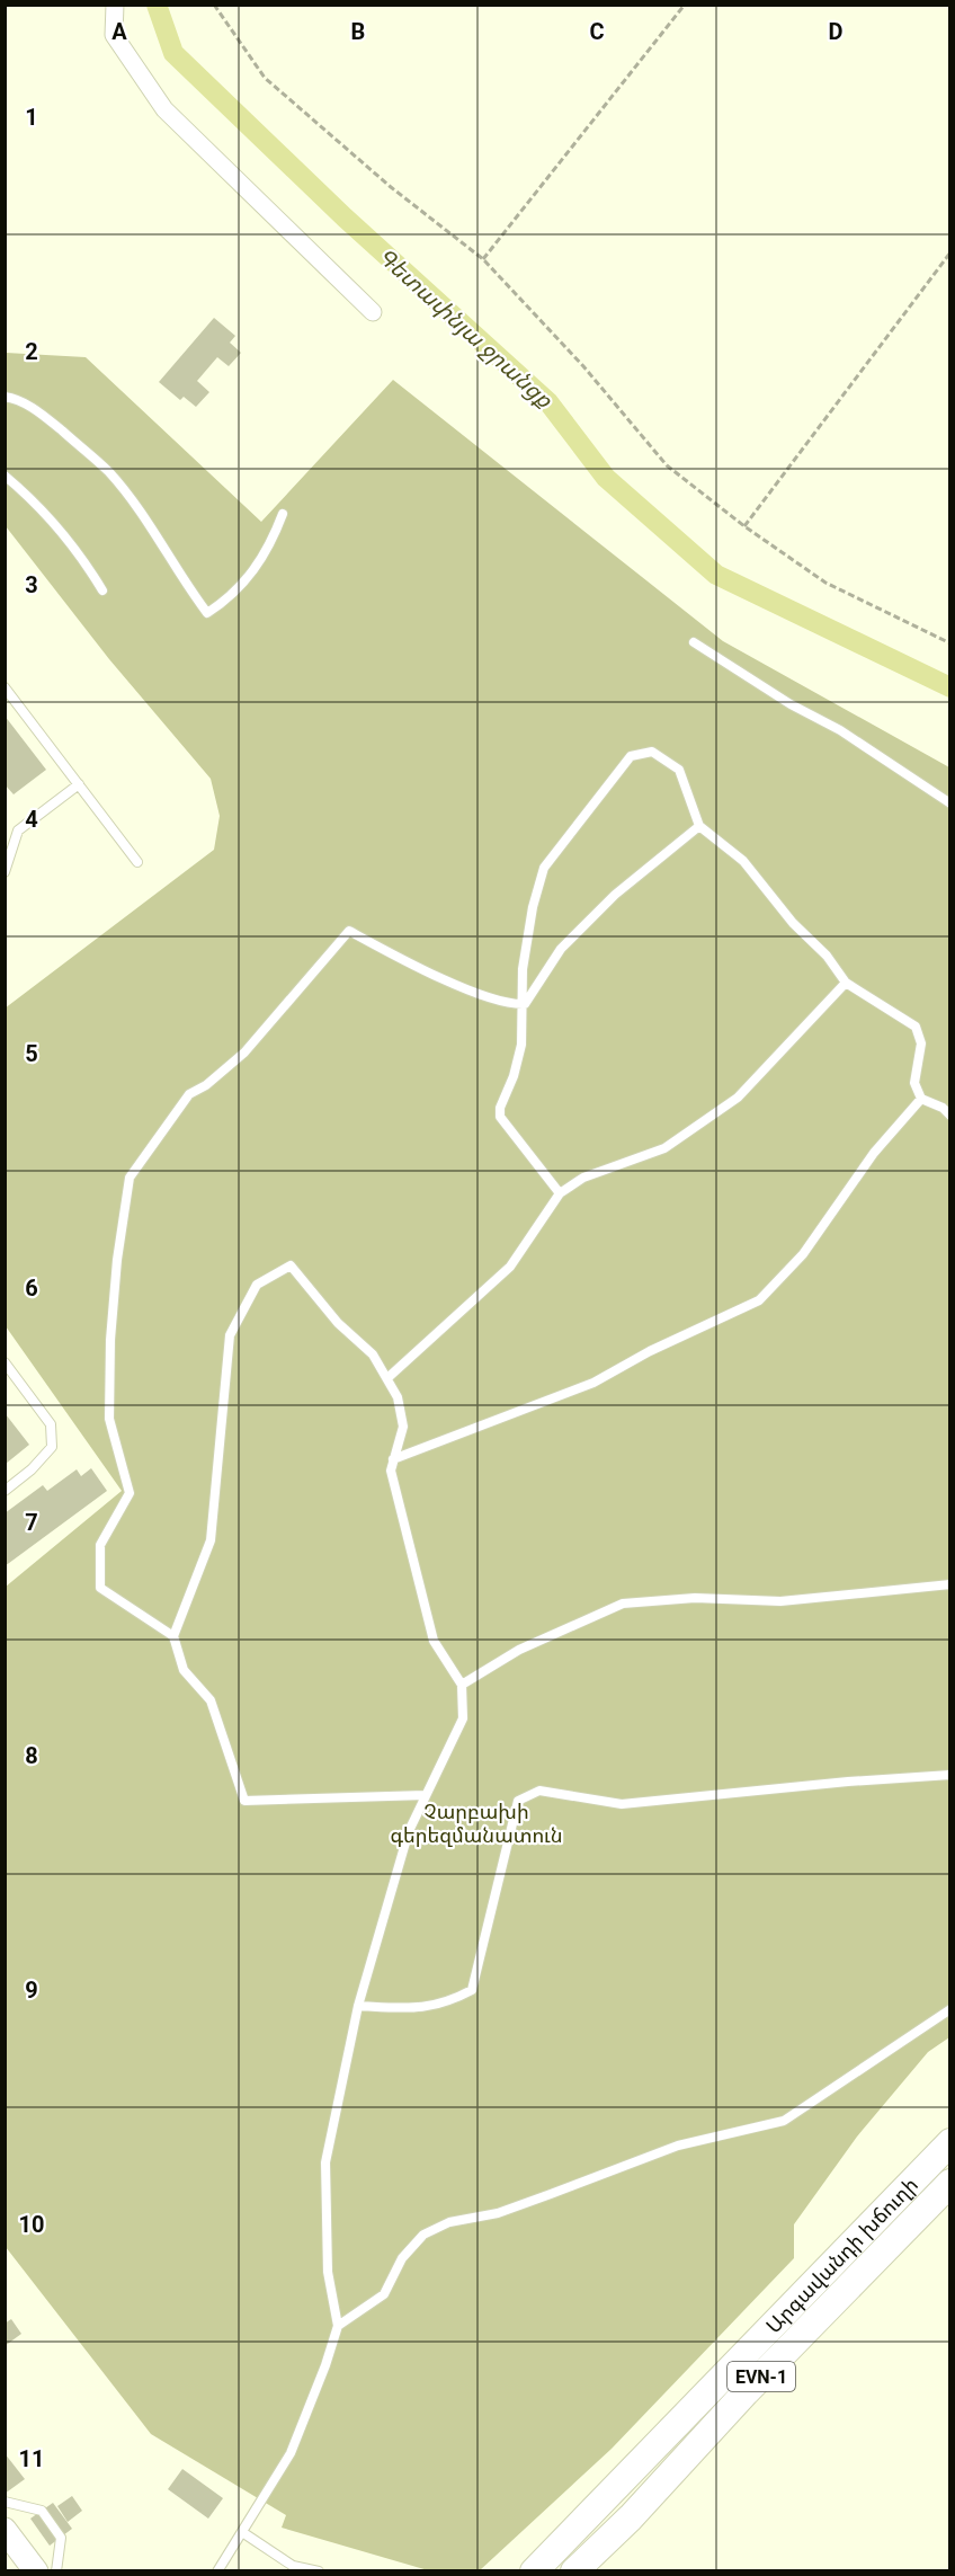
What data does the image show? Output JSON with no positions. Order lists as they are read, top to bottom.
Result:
{
  "streets": {
    "highway": ["Արգավանդի խճուղի", "EVN-1"]
  },
  "water": ["Գետափնյա ջրանցք"],
  "parks": ["Չարբախի գերեզմանատուն"],
  "grid": {
    "columns": [
      "A",
      "B",
      "C",
      "D"
    ],
    "rows": [
      "1",
      "2",
      "3",
      "4",
      "5",
      "6",
      "7",
      "8",
      "9",
      "10",
      "11"
    ]
  }
}
